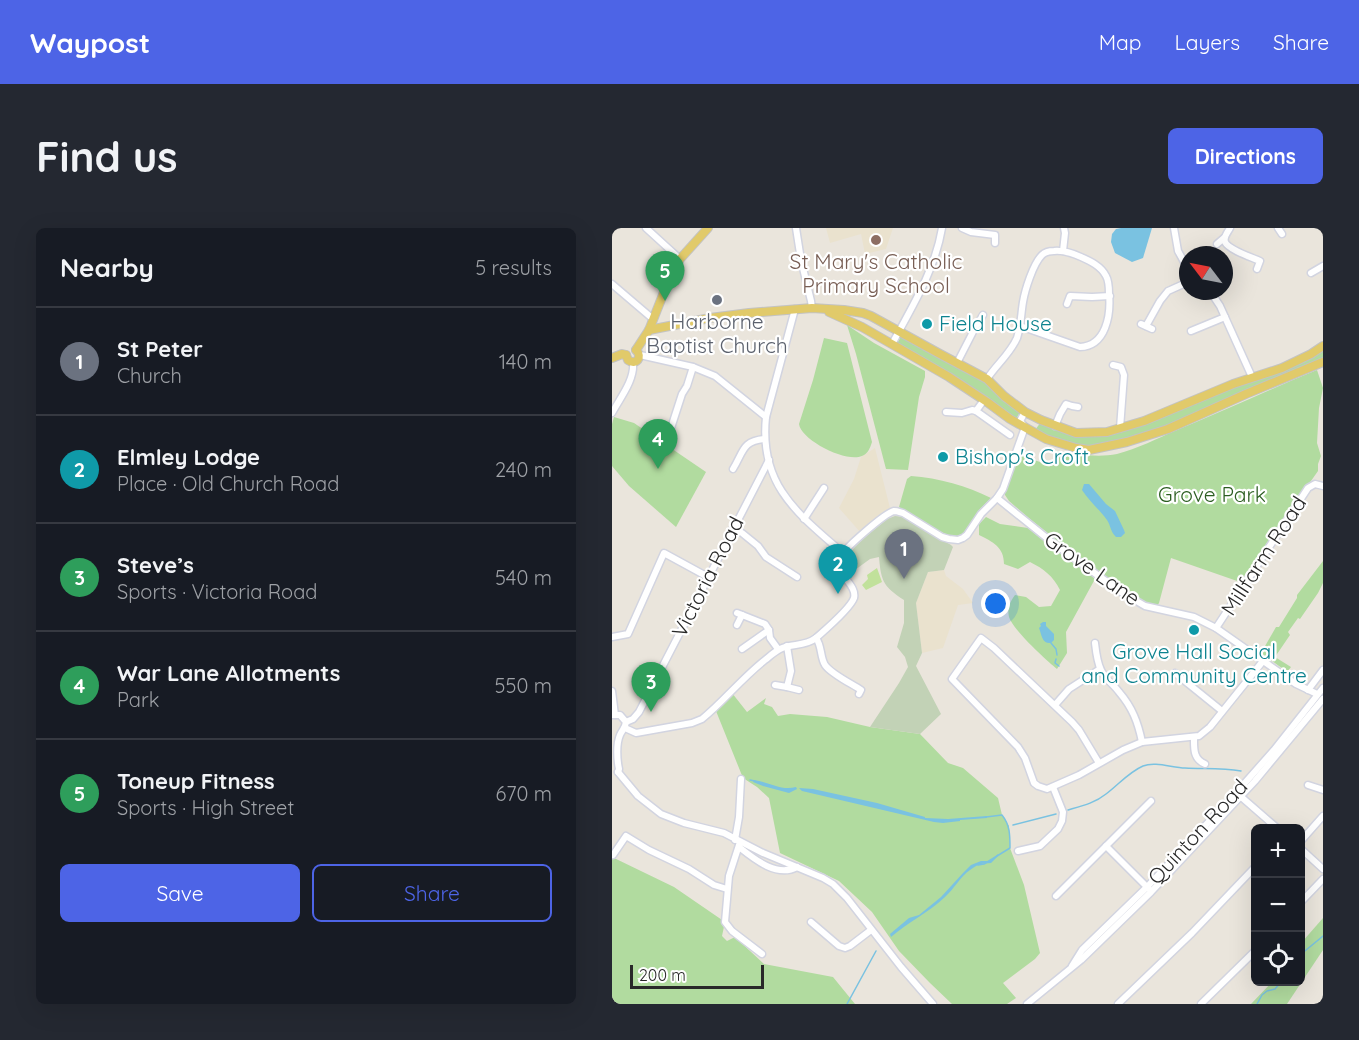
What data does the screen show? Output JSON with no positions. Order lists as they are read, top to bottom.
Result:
{
  "streets": {
    "street": [
      "Millfarm Road",
      "Grove Lane",
      "Victoria Road",
      "Quinton Road"
    ]
  },
  "crossings": [
    ["Millfarm Road", "Grove Lane"],
    ["Grove Lane", "Quinton Road"]
  ],
  "parks": ["Grove Park"],
  "places": [
    "St Mary's Catholic Primary School",
    "Harborne Baptist Church",
    "Field House",
    "Bishop's Croft",
    "Grove Hall Social and Community Centre"
  ],
  "scale_bar": "200 m",
  "north": "top left",
  "page": {
    "header": "Waypost",
    "nav": ["Map", "Layers", "Share"],
    "buttons": [
      "Directions",
      ["Save", "Share"]
    ],
    "title": "Find us",
    "heading": ["Nearby", "5 results"],
    "pins": [
      "5",
      "4",
      "1",
      "2",
      "3"
    ],
    "list": [
      {
        "mark": "1",
        "name": "St Peter",
        "note": "Church",
        "value": "140 m"
      },
      {
        "mark": "2",
        "name": "Elmley Lodge",
        "note": "Place · Old Church Road",
        "value": "240 m"
      },
      {
        "mark": "3",
        "name": "Steve’s",
        "note": "Sports · Victoria Road",
        "value": "540 m"
      },
      {
        "mark": "4",
        "name": "War Lane Allotments",
        "note": "Park",
        "value": "550 m"
      },
      {
        "mark": "5",
        "name": "Toneup Fitness",
        "note": "Sports · High Street",
        "value": "670 m"
      }
    ],
    "map_buttons": ["+", "−"],
    "scale": "200 m"
  }
}
